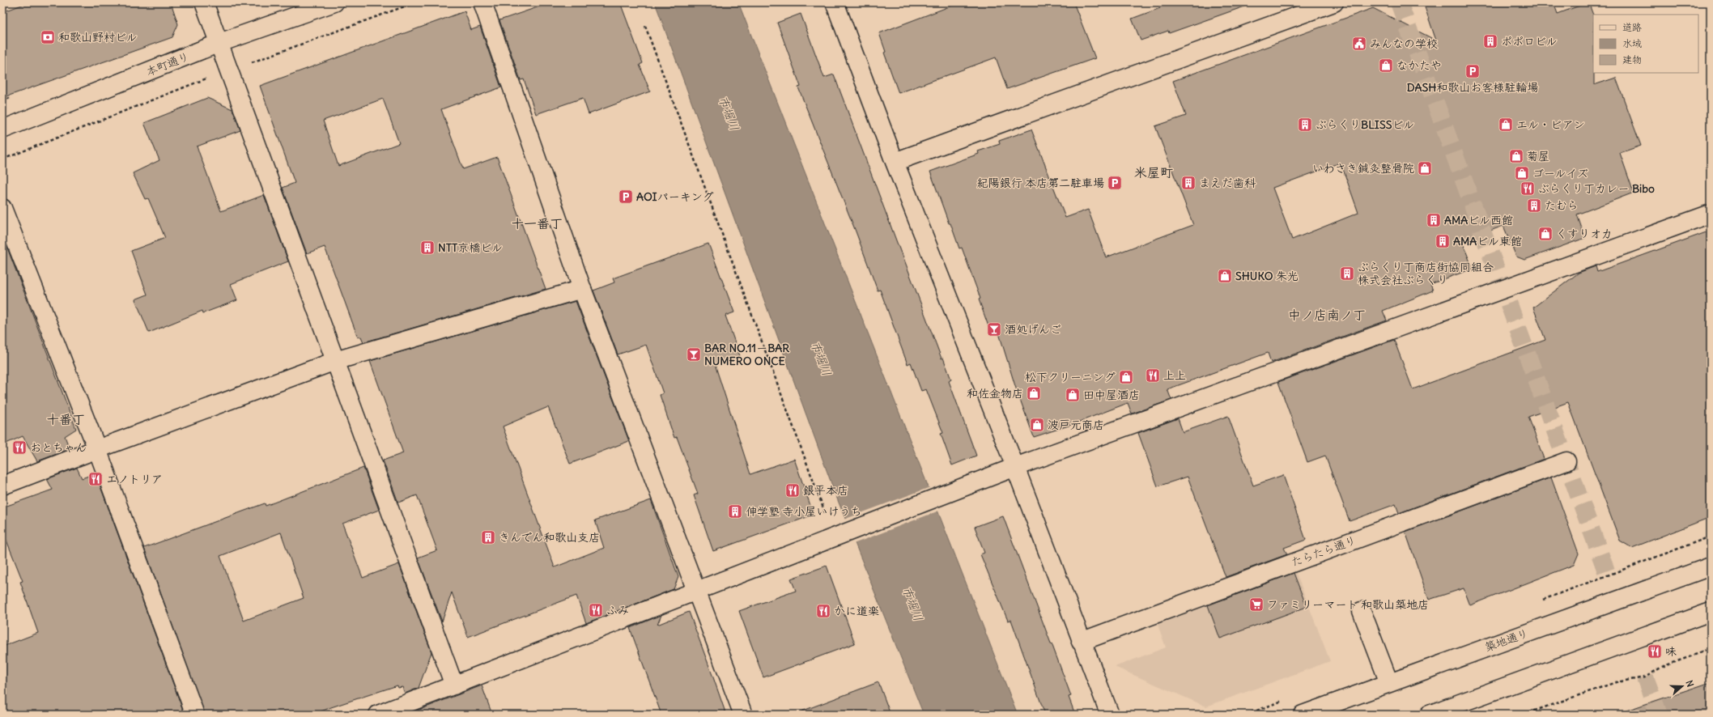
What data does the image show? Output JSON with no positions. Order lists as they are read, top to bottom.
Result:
{
  "streets": {
    "street": ["本町通り", "たらたら通り", "築地通り"]
  },
  "districts": [
    "米屋町",
    "十一番丁",
    "中ノ店南ノ丁",
    "十番丁"
  ],
  "water": ["市堀川"],
  "places": {
    "bank": ["和歌山野村ビル"],
    "building": [
      "ポポロビル",
      "ぶらくりBLISSビル",
      "まえだ歯科",
      "たむら",
      "AMAビル西館",
      "AMAビル東館",
      "NTT京橋ビル",
      "ぶらくり丁商店街協同組合 株式会社ぶらくり",
      "伸学塾 寺小屋いけうち",
      "きんでん和歌山支店"
    ],
    "public building": ["みんなの学校"],
    "shop": [
      "なかたや",
      "エル・ビアン",
      "菊屋",
      "いわさき鍼灸整骨院",
      "ゴールイズ",
      "くすりオカ",
      "SHUKO 朱光",
      "松下クリーニング",
      "和佐金物店",
      "田中屋酒店",
      "波戸元商店"
    ],
    "parking": ["DASH和歌山お客様駐輪場", "紀陽銀行 本店第二駐車場", "AOIパーキング"],
    "restaurant": [
      "ぶらくり丁カレー Bibo",
      "上上",
      "おとちゃん",
      "エノトリア",
      "銀平本店",
      "ふみ",
      "かに道楽",
      "味"
    ],
    "bar": ["酒処げんご", "BAR NO.11ーBAR NUMERO ONCE"],
    "supermarket": ["ファミリーマート 和歌山築地店"]
  },
  "legend": ["道路", "水域", "建物"],
  "north": "right"
}
